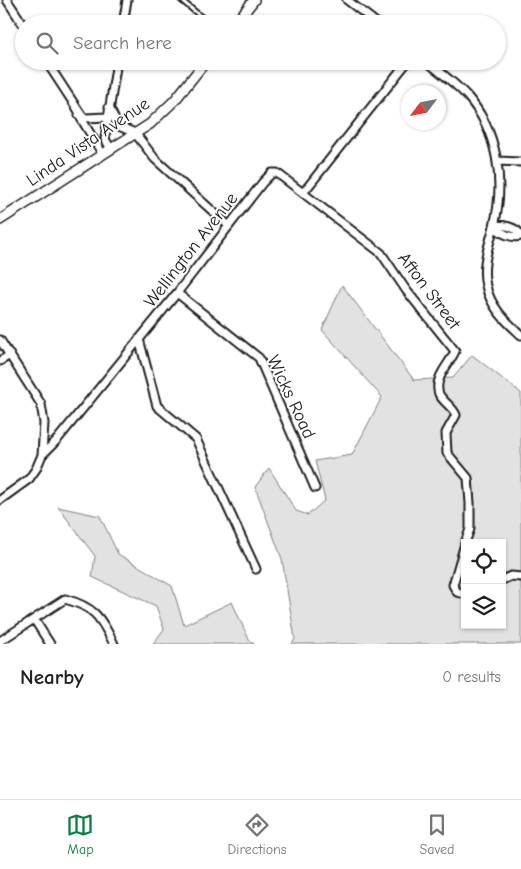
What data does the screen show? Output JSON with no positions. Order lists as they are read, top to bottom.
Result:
{
  "streets": {
    "main road": ["Linda Vista Avenue"],
    "street": ["Wellington Avenue", "Afton Street", "Wicks Road"]
  },
  "crossings": [
    ["Wellington Avenue", "Afton Street"],
    ["Wellington Avenue", "Wicks Road"]
  ],
  "north": "bottom left",
  "page": {
    "search": "Search here",
    "heading": ["Nearby", "0 results"],
    "nav": ["Map", "Directions", "Saved"]
  }
}
